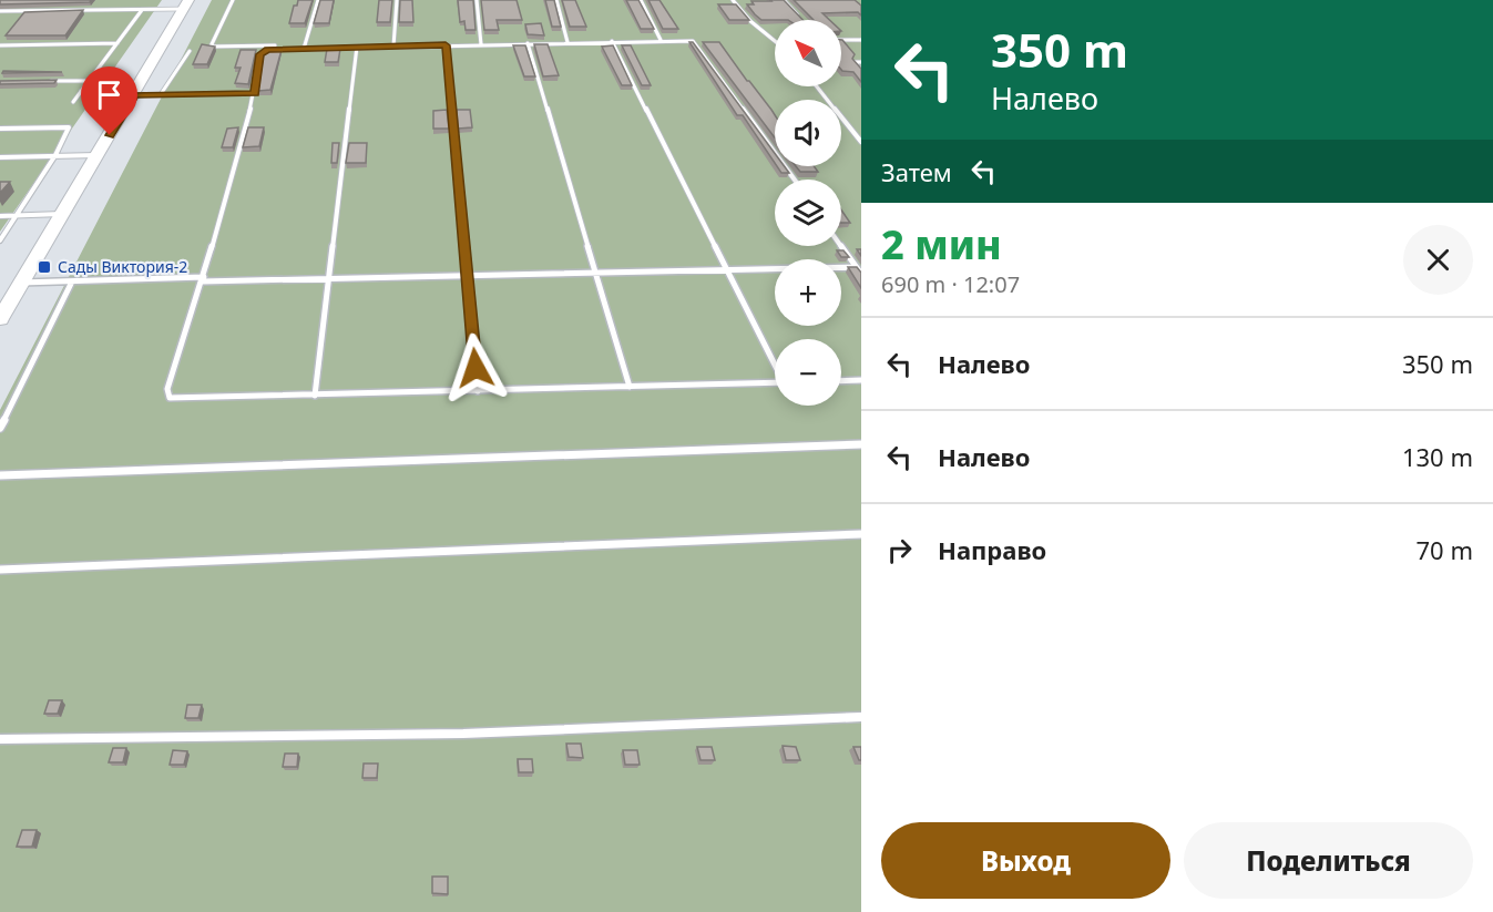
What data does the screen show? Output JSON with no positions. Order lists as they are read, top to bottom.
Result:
{
  "places": {
    "transit": ["Сады Виктория-2"]
  },
  "north": "top left",
  "page": {
    "turn": ["350 m", "Налево"],
    "map_buttons": ["+", "−"],
    "then": "Затем",
    "heading": ["2 мин", "690 m · 12:07"],
    "list": [
      {
        "name": "Налево",
        "value": "350 m"
      },
      {
        "name": "Налево",
        "value": "130 m"
      },
      {
        "name": "Направо",
        "value": "70 m"
      }
    ],
    "buttons": ["Выход", "Поделиться"]
  }
}
